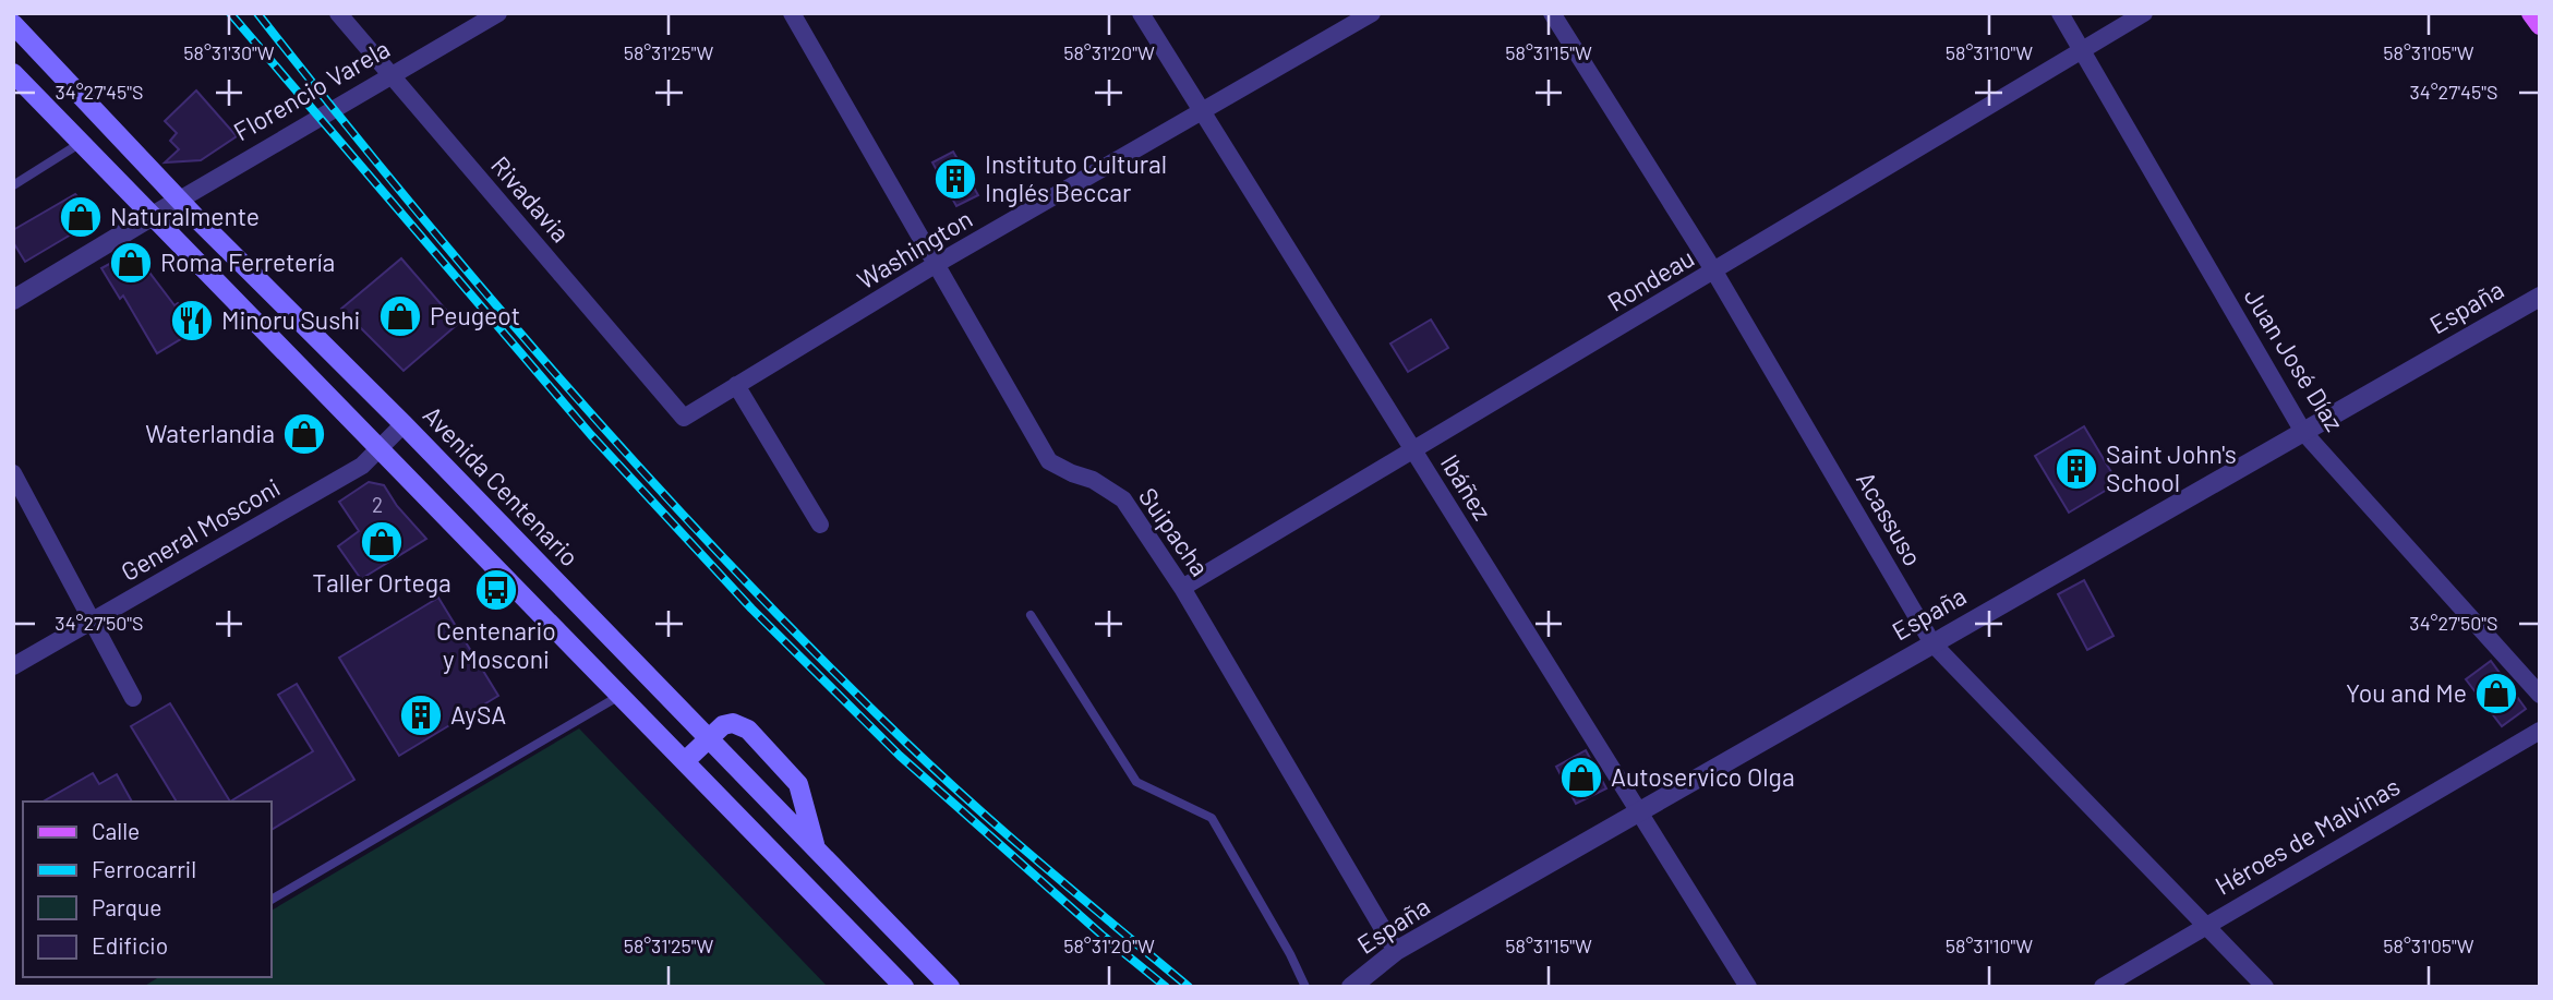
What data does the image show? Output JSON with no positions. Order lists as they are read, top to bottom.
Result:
{
  "streets": {
    "main road": ["Avenida Centenario"],
    "street": [
      "Florencio Varela",
      "Rivadavia",
      "Washington",
      "Rondeau",
      "España",
      "Juan José Díaz",
      "Ibáñez",
      "Acassuso",
      "General Mosconi",
      "Suipacha",
      "Héroes de Malvinas"
    ]
  },
  "crossings": [
    ["Florencio Varela", "Rivadavia"],
    ["Florencio Varela", "Avenida Centenario"],
    ["Rivadavia", "Washington"],
    ["Washington", "Ibáñez"],
    ["Washington", "Suipacha"],
    ["Rondeau", "Juan José Díaz"],
    ["Rondeau", "Ibáñez"],
    ["Rondeau", "Acassuso"],
    ["Rondeau", "Suipacha"],
    ["España", "Juan José Díaz"],
    ["España", "Ibáñez"],
    ["España", "Acassuso"],
    ["España", "Suipacha"],
    ["Avenida Centenario", "General Mosconi"],
    ["Acassuso", "Héroes de Malvinas"]
  ],
  "places": {
    "building": ["Instituto Cultural Inglés Beccar", "Saint John's School", "AySA"],
    "shop": [
      "Naturalmente",
      "Roma Ferretería",
      "Peugeot",
      "Waterlandia",
      "Taller Ortega",
      "You and Me",
      "Autoservico Olga"
    ],
    "restaurant": ["Minoru Sushi"],
    "bus stop": ["Centenario y Mosconi"]
  },
  "house_numbers": ["2"],
  "legend": [
    "Calle",
    "Ferrocarril",
    "Parque",
    "Edificio"
  ],
  "coordinates": [
    "58°31'30\"W",
    "58°31'25\"W",
    "58°31'20\"W",
    "58°31'15\"W",
    "58°31'10\"W",
    "58°31'05\"W",
    "34°27'45\"S",
    "34°27'50\"S"
  ]
}
